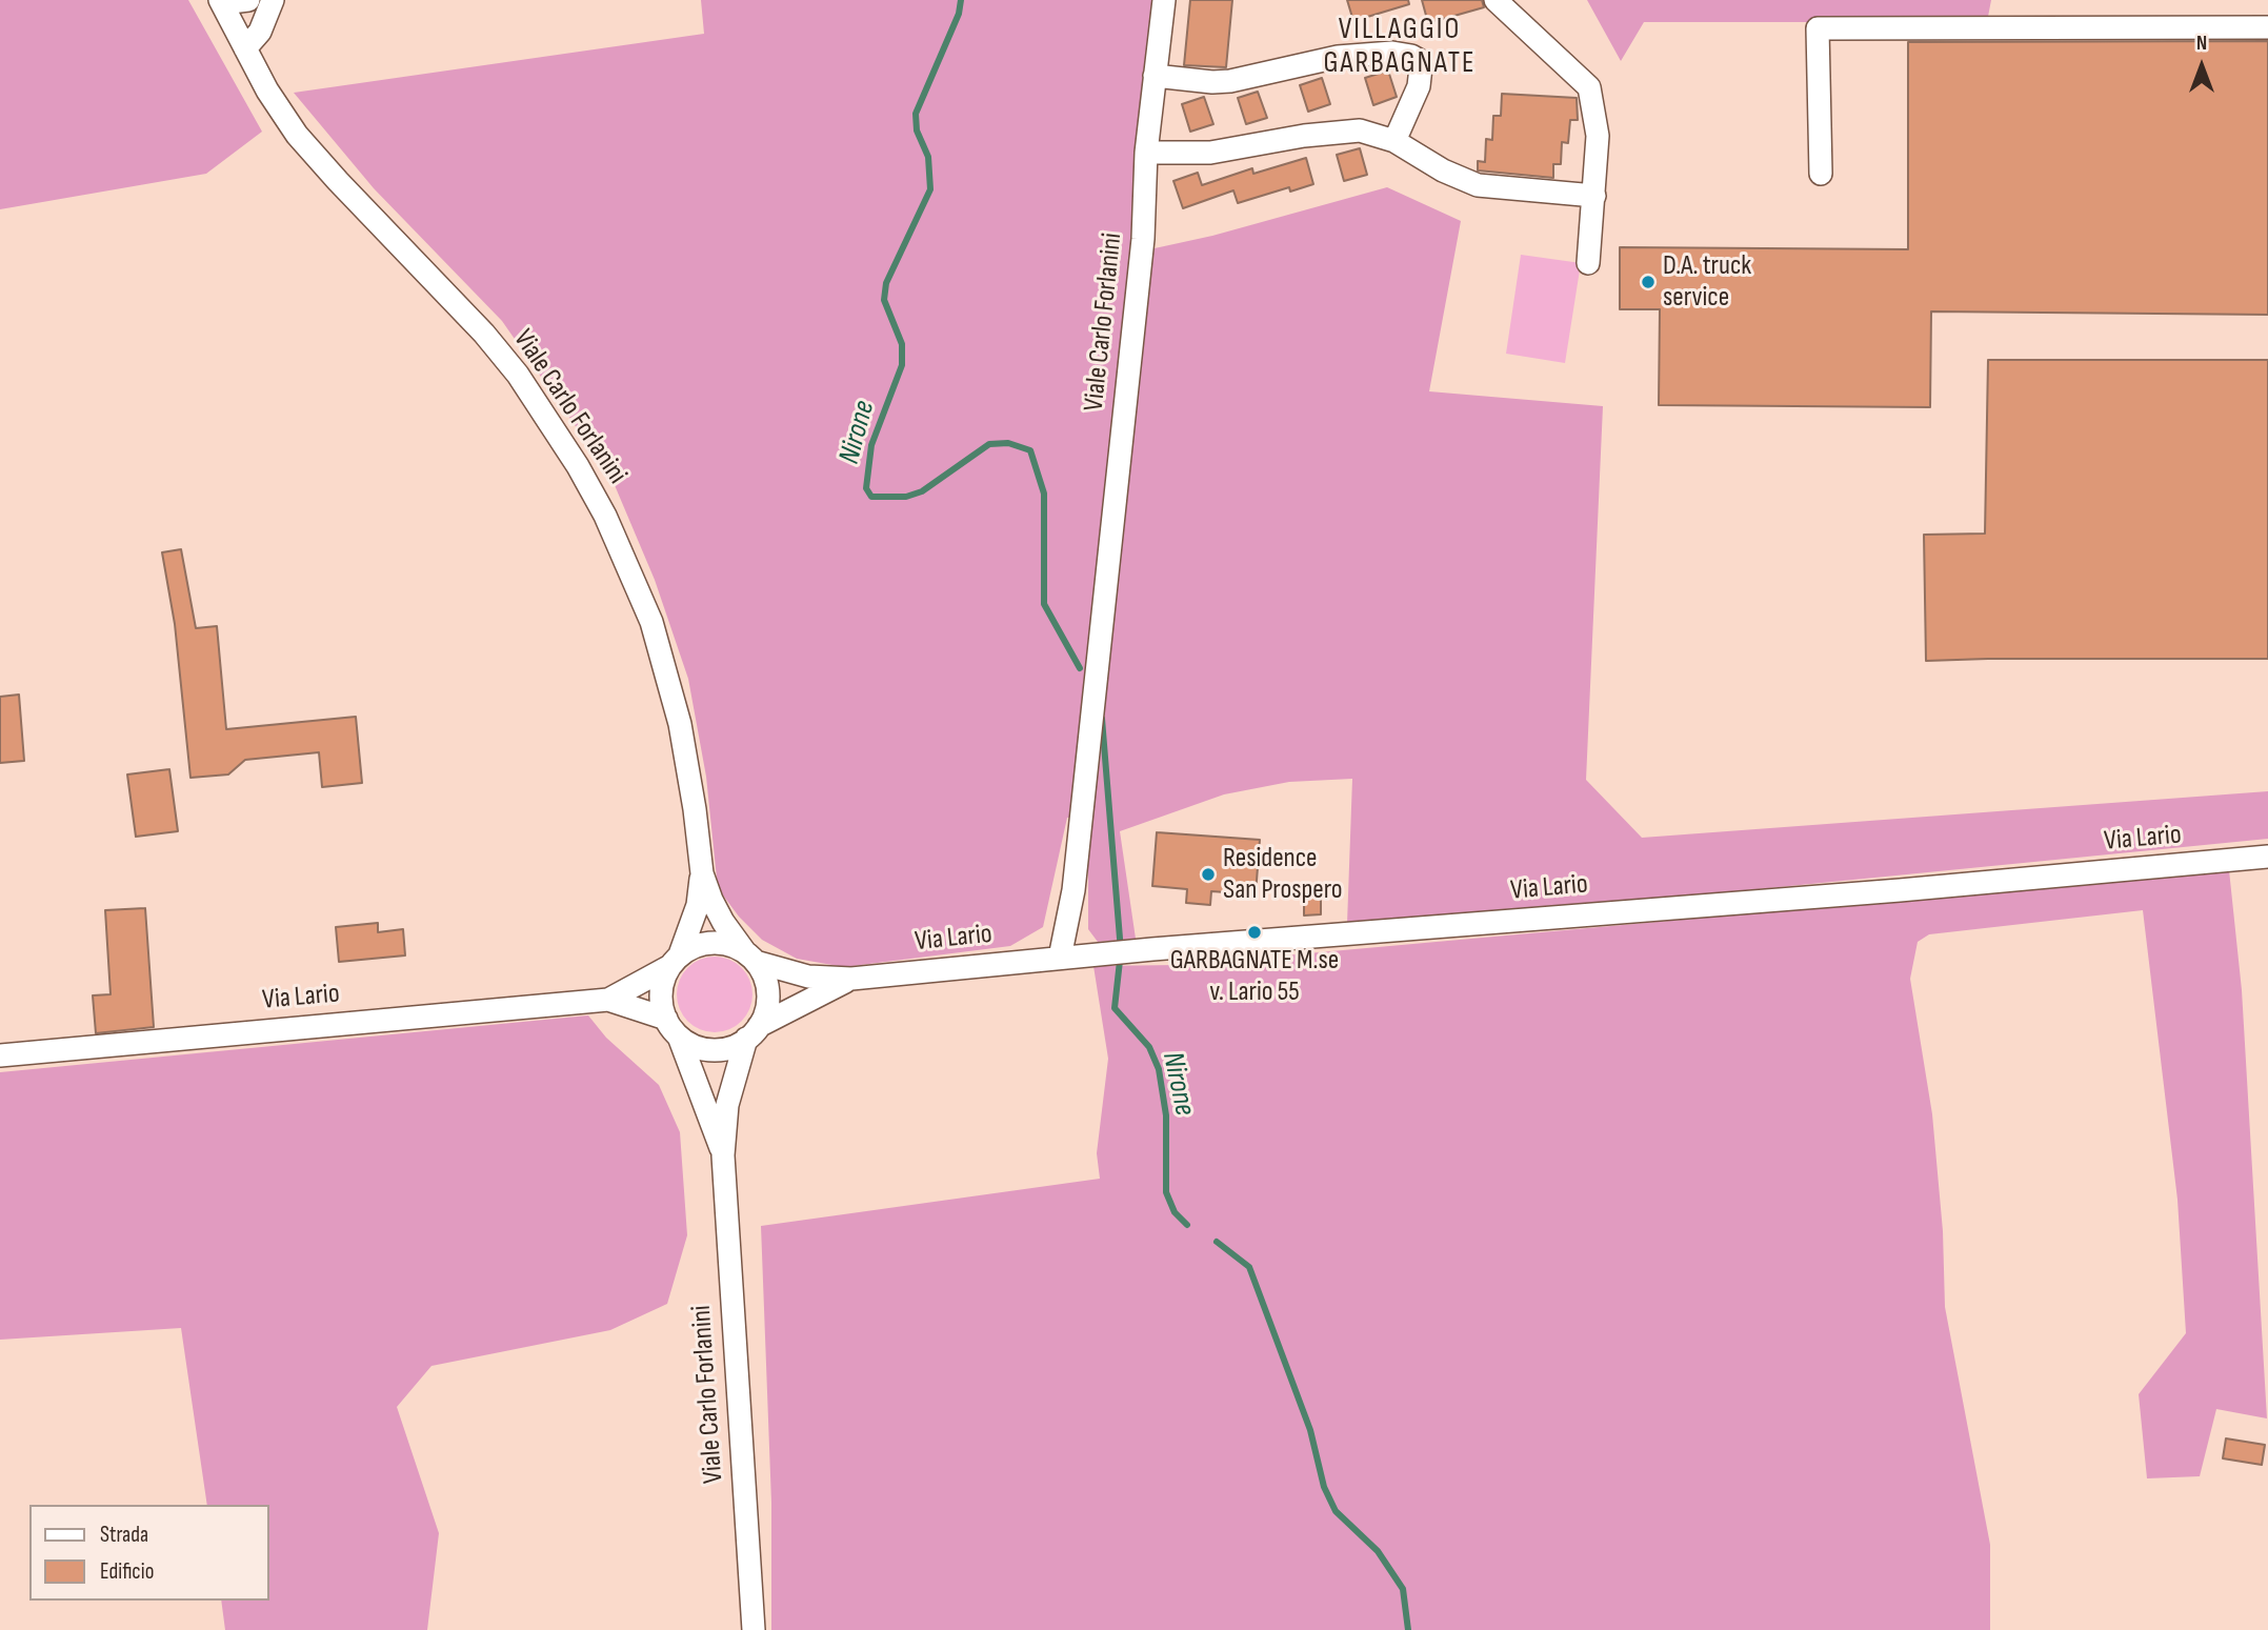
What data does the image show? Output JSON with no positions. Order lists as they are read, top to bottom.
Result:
{
  "streets": {
    "street": ["Viale Carlo Forlanini", "Via Lario"]
  },
  "crossings": [
    ["Viale Carlo Forlanini", "Via Lario"]
  ],
  "districts": ["VILLAGGIO GARBAGNATE"],
  "water": ["Nirone"],
  "places": ["D.A. truck service", "Residence San Prospero", "GARBAGNATE M.se v. Lario 55"],
  "legend": ["Strada", "Edificio"],
  "north": "top"
}
